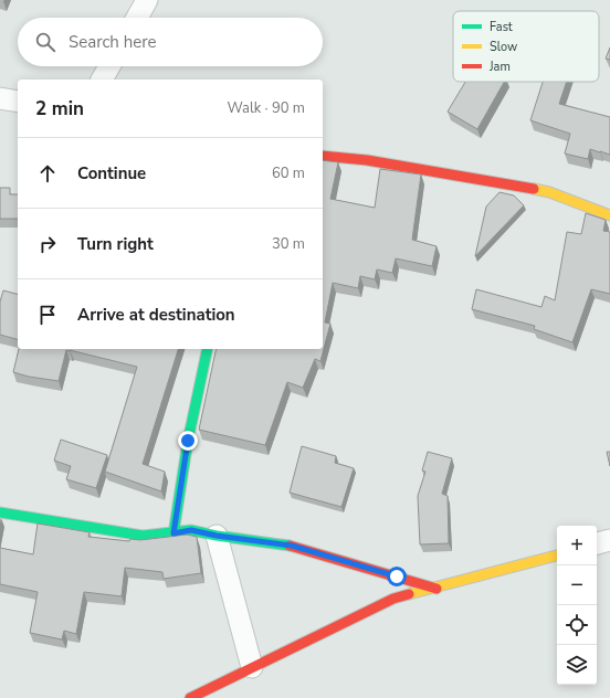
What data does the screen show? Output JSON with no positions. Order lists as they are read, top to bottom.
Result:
{
  "legend": ["Fast", "Slow", "Jam"],
  "page": {
    "search": "Search here",
    "heading": ["2 min", "Walk · 90 m"],
    "list": [
      ["Continue", "60 m"],
      ["Turn right", "30 m"],
      "Arrive at destination"
    ],
    "map_buttons": ["+", "−"]
  }
}
